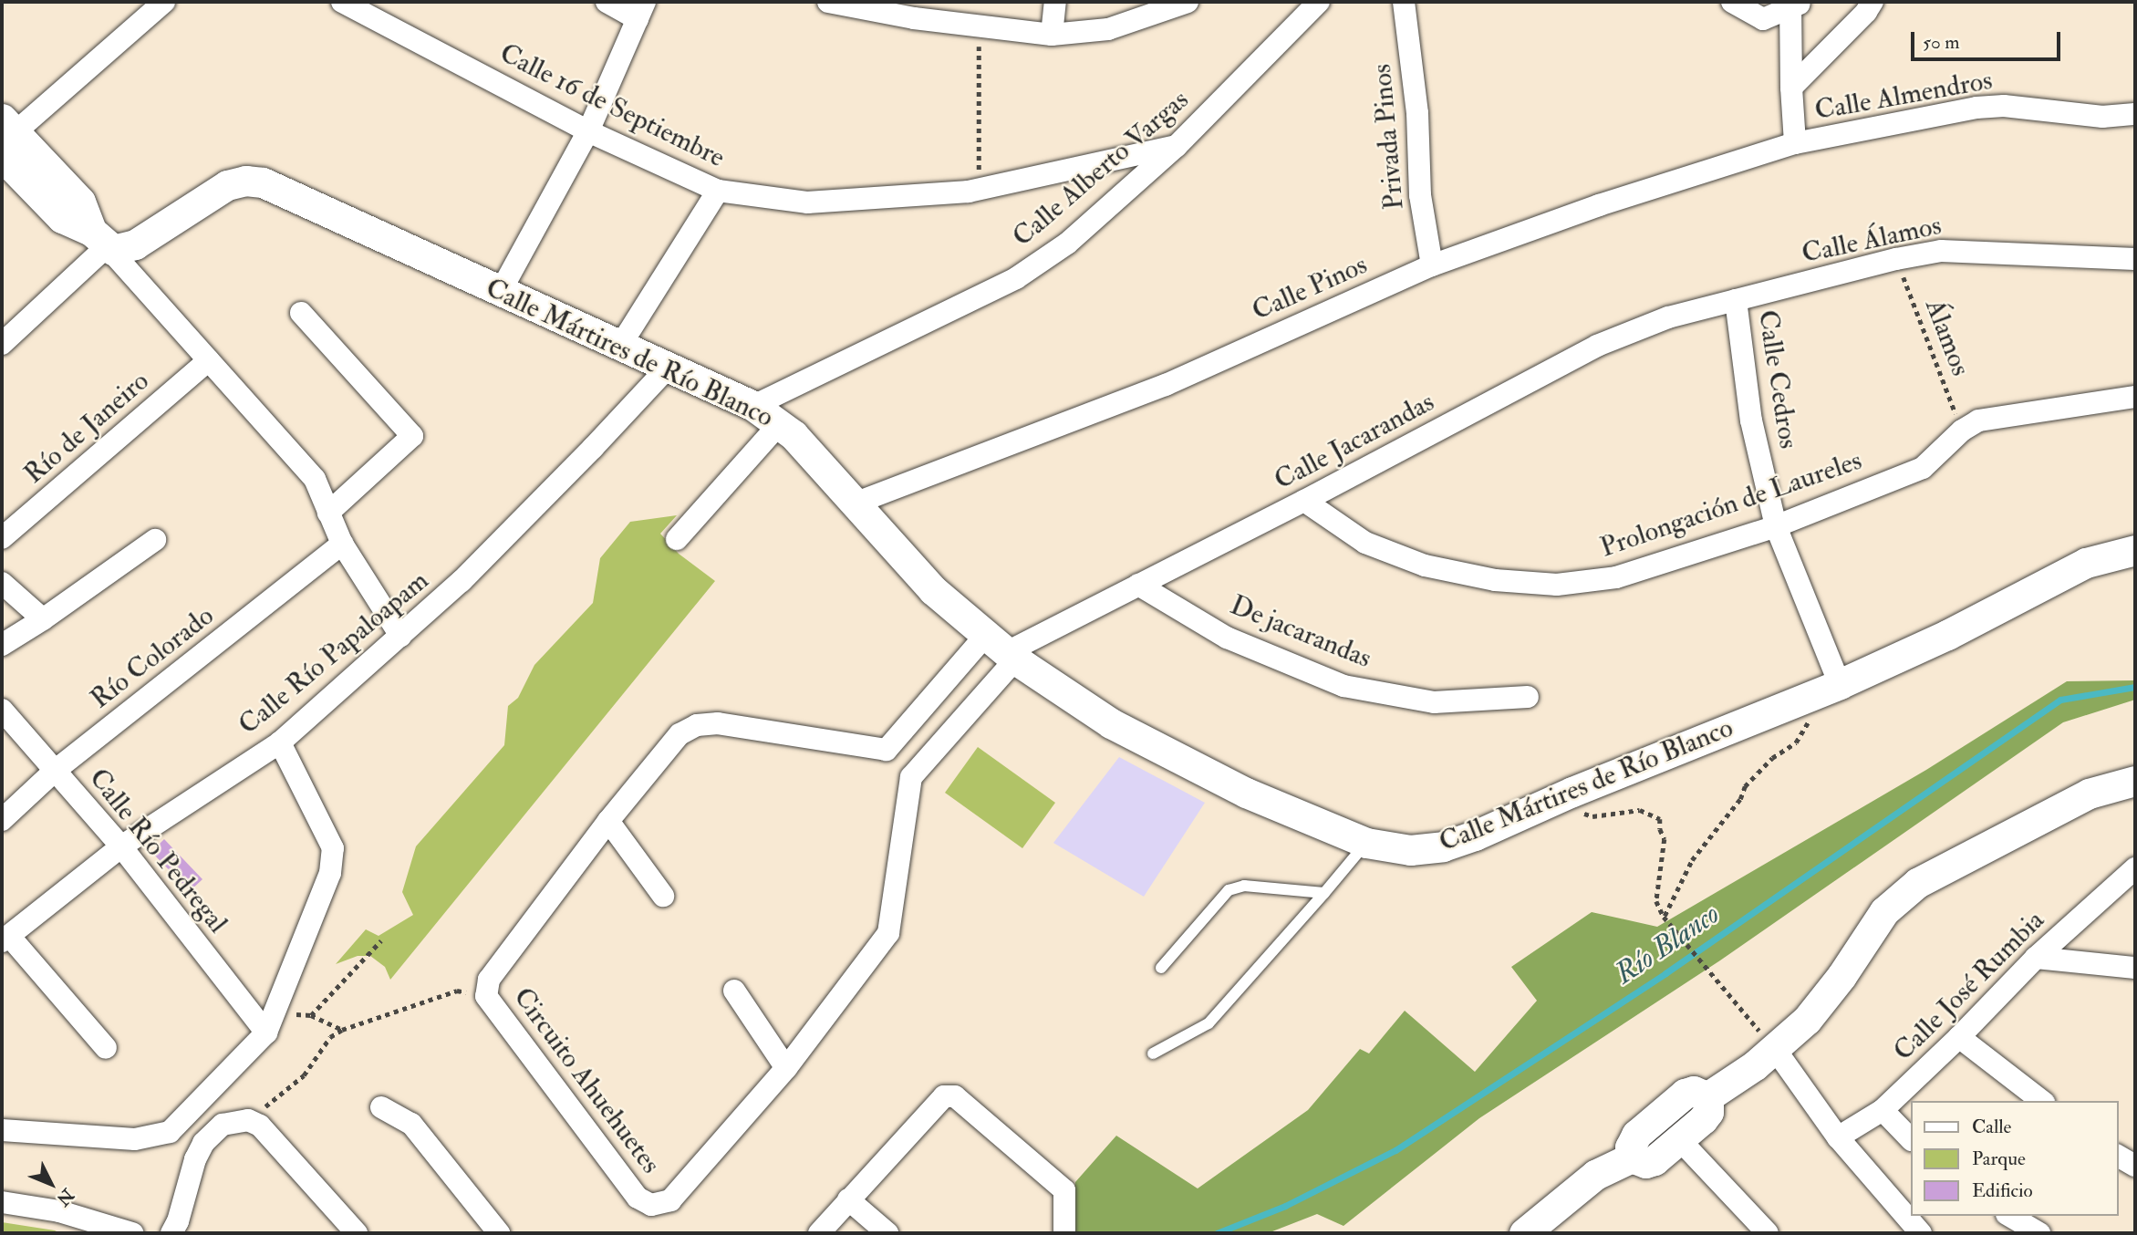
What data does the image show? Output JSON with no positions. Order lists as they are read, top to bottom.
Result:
{
  "streets": {
    "main road": ["Calle Mártires de Río Blanco"],
    "street": [
      "Calle Almendros",
      "Calle 16 de Septiembre",
      "Privada Pinos",
      "Calle Alberto Vargas",
      "Calle Álamos",
      "Calle Pinos",
      "Calle Cedros",
      "Río de Janeiro",
      "Calle Jacarandas",
      "Prolongación de Laureles",
      "De jacarandas",
      "Calle Río Papaloapam",
      "Río Colorado",
      "Calle Río Pedregal",
      "Calle José Rumbia",
      "Circuito Ahuehuetes"
    ],
    "path": ["Álamos"]
  },
  "crossings": [
    ["Calle Almendros", "Calle Pinos"],
    ["Calle 16 de Septiembre", "Calle Alberto Vargas"],
    ["Privada Pinos", "Calle Pinos"],
    ["Calle Alberto Vargas", "Calle Mártires de Río Blanco"],
    ["Calle Álamos", "Álamos"],
    ["Calle Álamos", "Calle Cedros"],
    ["Calle Álamos", "Calle Jacarandas"],
    ["Calle Pinos", "Calle Mártires de Río Blanco"],
    ["Álamos", "Prolongación de Laureles"],
    ["Calle Mártires de Río Blanco", "Calle Cedros"],
    ["Calle Mártires de Río Blanco", "Calle Jacarandas"],
    ["Calle Mártires de Río Blanco", "Calle Río Papaloapam"],
    ["Calle Mártires de Río Blanco", "Circuito Ahuehuetes"],
    ["Calle Cedros", "Calle Jacarandas"],
    ["Calle Cedros", "Prolongación de Laureles"],
    ["Calle Jacarandas", "Prolongación de Laureles"],
    ["Calle Jacarandas", "De jacarandas"],
    ["Calle Jacarandas", "Circuito Ahuehuetes"],
    ["Calle Río Papaloapam", "Calle Río Pedregal"],
    ["Río Colorado", "Calle Río Pedregal"]
  ],
  "water": ["Río Blanco"],
  "legend": ["Calle", "Parque", "Edificio"],
  "scale_bar": "50 m",
  "north": "bottom right"
}
